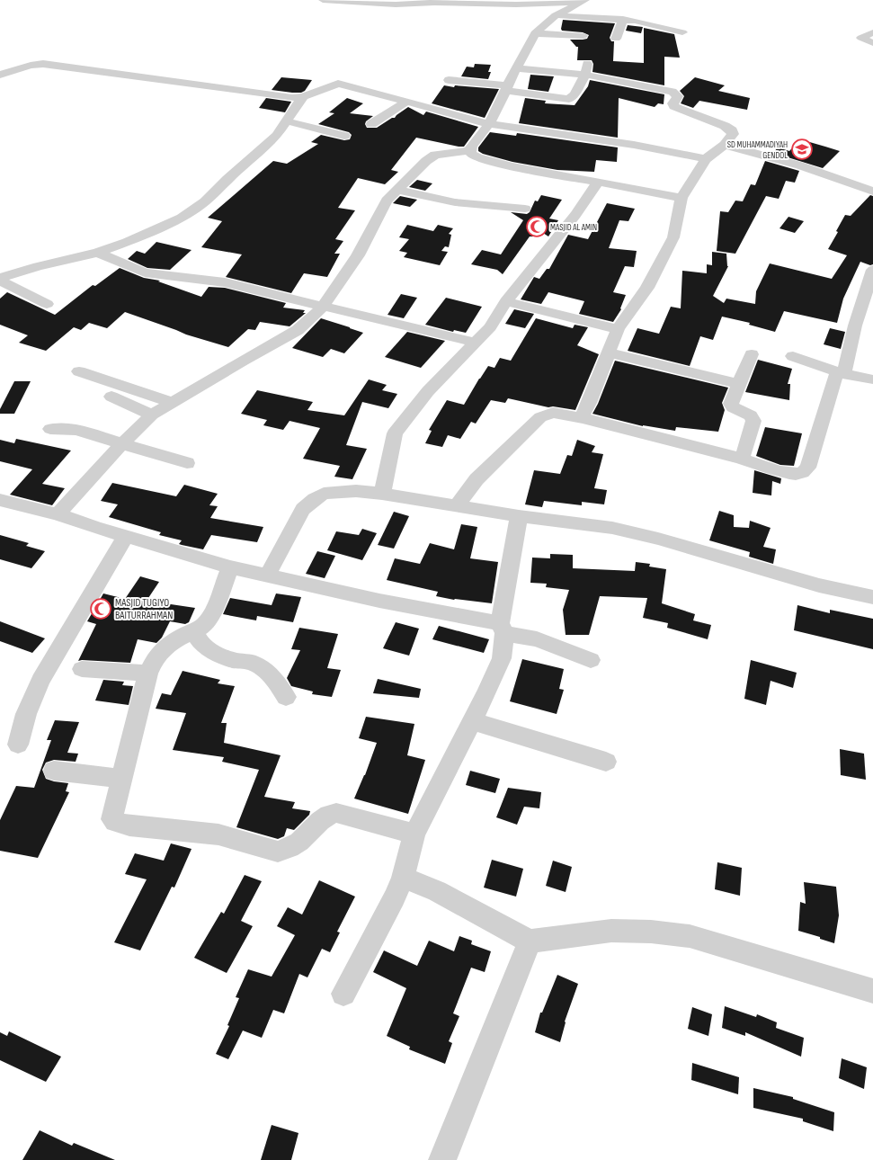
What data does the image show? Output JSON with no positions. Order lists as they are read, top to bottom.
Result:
{
  "places": {
    "school or university": ["SD MUHAMMADIYAH GENDOL"],
    "mosque": ["MASJID AL AMIN", "MASJID TUGIYO BAITURRAHMAN"]
  }
}
